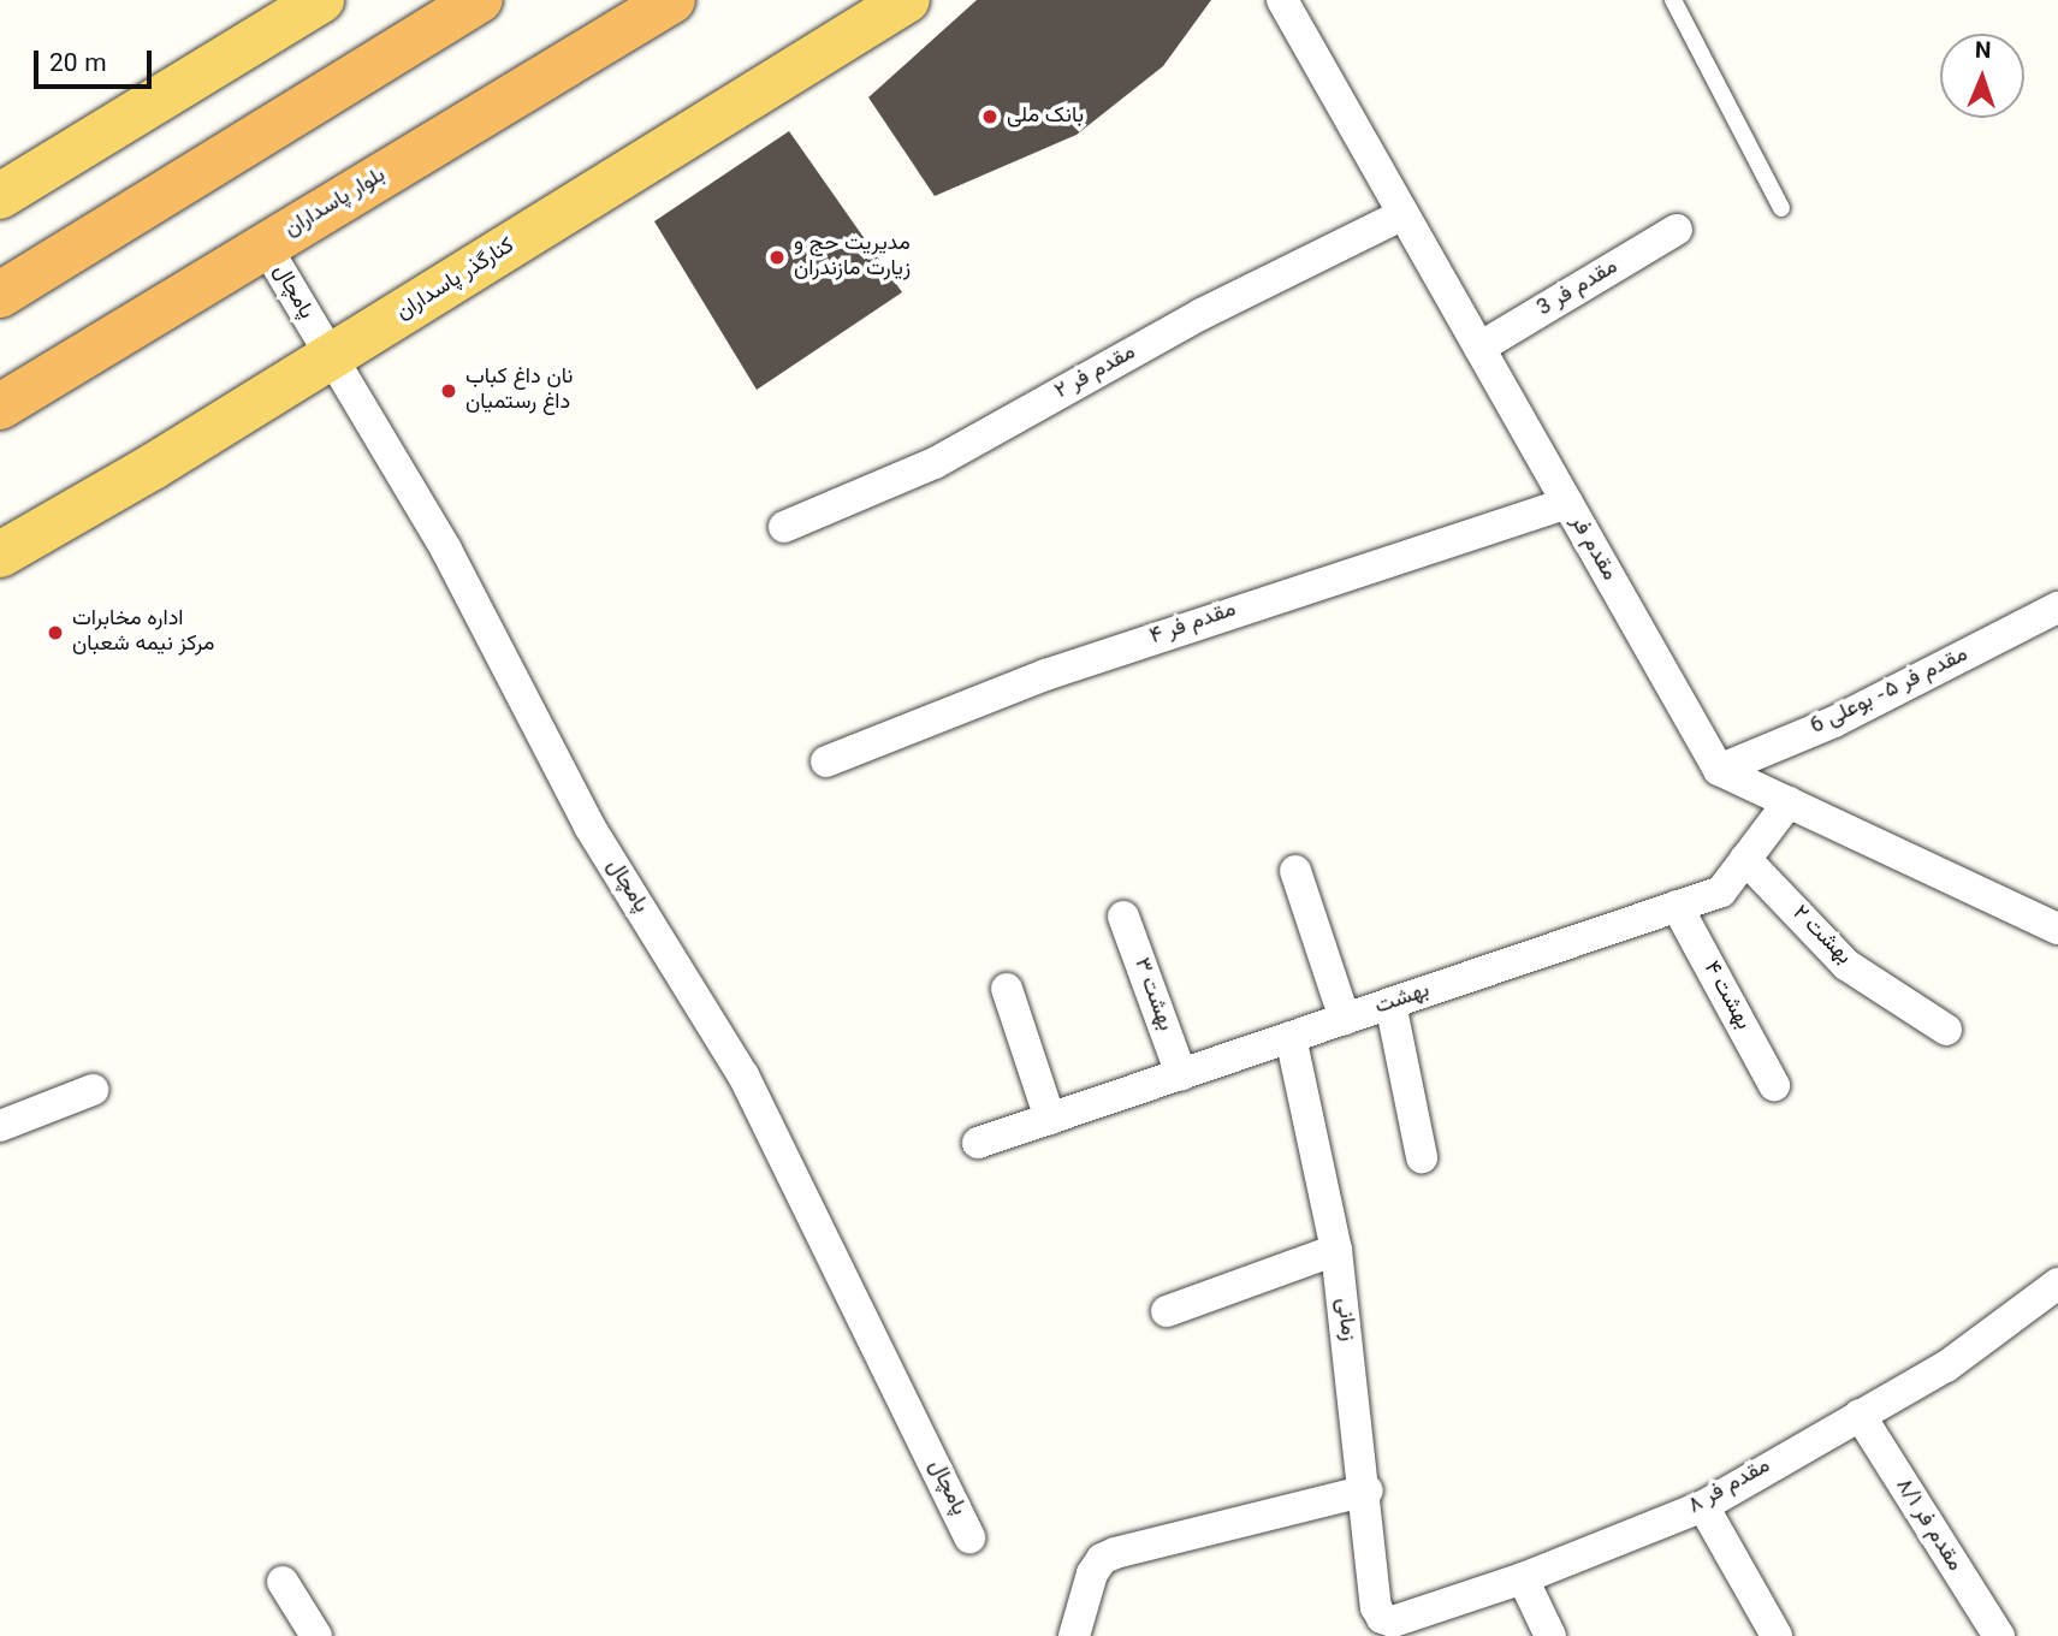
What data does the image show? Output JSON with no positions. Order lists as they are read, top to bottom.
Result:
{
  "streets": {
    "highway": ["بلوار پاسداران"],
    "main road": ["کنارگذر پاسداران"],
    "street": [
      "مقدم فر 3",
      "پامچال",
      "مقدم فر ۲",
      "مقدم فر",
      "مقدم فر ۴",
      "مقدم فر ۵- بوعلی 6",
      "بهشت ۲",
      "بهشت ۳",
      "بهشت ۴",
      "بهشت",
      "زمانی",
      "مقدم فر ۸",
      "مقدم فر ۸/۱"
    ]
  },
  "crossings": [
    ["بلوار پاسداران", "پامچال"],
    ["کنارگذر پاسداران", "پامچال"],
    ["مقدم فر 3", "مقدم فر"],
    ["مقدم فر ۲", "مقدم فر"],
    ["مقدم فر", "مقدم فر ۴"],
    ["مقدم فر", "مقدم فر ۵- بوعلی 6"],
    ["بهشت ۲", "بهشت"],
    ["بهشت ۳", "بهشت"],
    ["بهشت ۴", "بهشت"],
    ["بهشت", "زمانی"],
    ["زمانی", "مقدم فر ۸"],
    ["مقدم فر ۸", "مقدم فر ۸/۱"]
  ],
  "places": [
    "بانک ملی",
    "مدیریت حج و زیارت مازندران",
    "نان داغ کباب داغ رستمیان",
    "اداره مخابرات مرکز نیمه شعبان"
  ],
  "scale_bar": "20 m",
  "north": "top"
}
